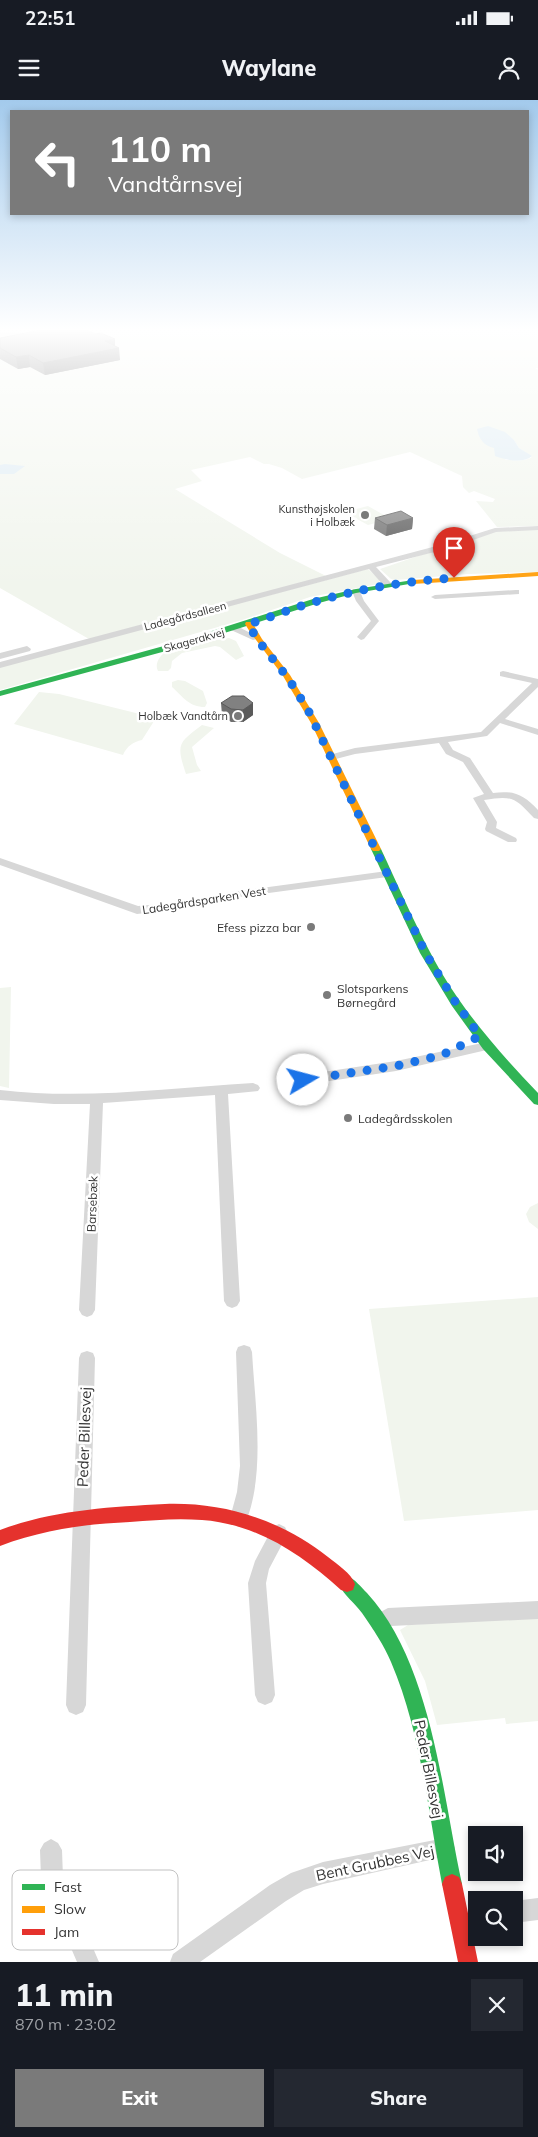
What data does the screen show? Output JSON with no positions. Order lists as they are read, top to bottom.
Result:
{
  "streets": {
    "street": [
      "Ladegårdsalleen",
      "Skagerakvej",
      "Ladegårdsparken Vest",
      "Barsebæk",
      "Peder Billesvej",
      "Bent Grubbes Vej"
    ]
  },
  "crossings": [
    ["Peder Billesvej", "Bent Grubbes Vej"]
  ],
  "places": [
    "Kunsthøjskolen i Holbæk",
    "Holbæk Vandtårn",
    "Efess pizza bar",
    "Slotsparkens Børnegård",
    "Ladegårdsskolen"
  ],
  "legend": ["Fast", "Slow", "Jam"],
  "page": {
    "status": "22:51",
    "header": "Waylane",
    "turn": ["110 m", "Vandtårnsvej"],
    "heading": ["11 min", "870 m · 23:02"],
    "buttons": ["Exit", "Share"]
  }
}
